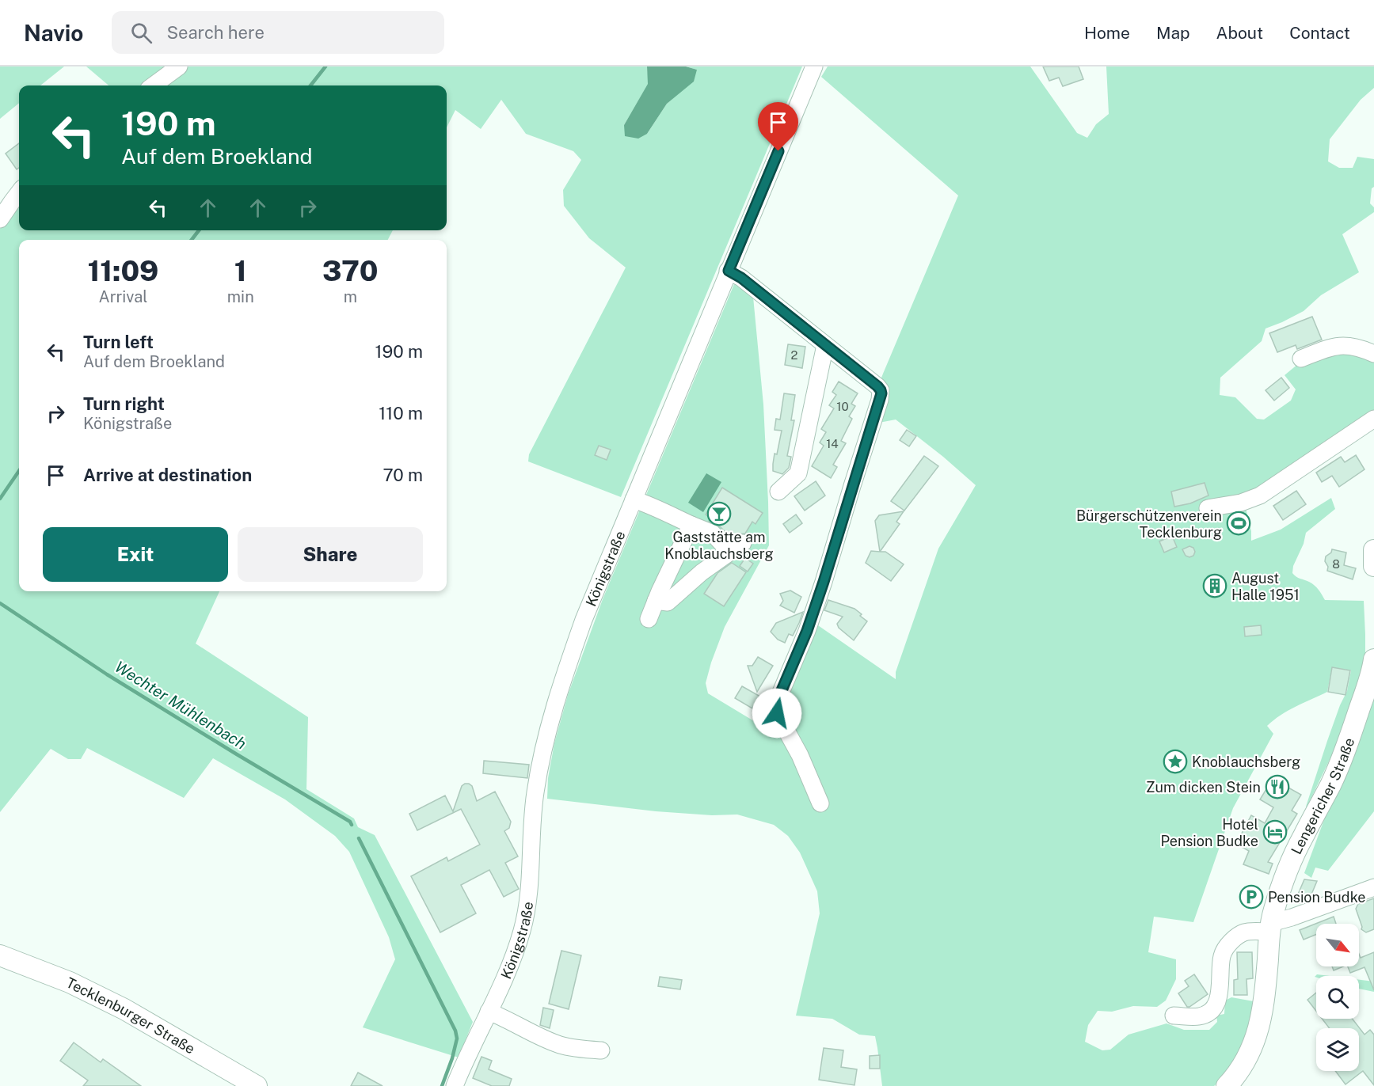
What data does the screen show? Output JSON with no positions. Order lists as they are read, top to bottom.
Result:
{
  "streets": {
    "main road": ["Lengericher Straße", "Tecklenburger Straße"],
    "street": ["Königstraße"]
  },
  "water": ["Wechter Mühlenbach"],
  "places": {
    "bar": ["Gaststätte am Knoblauchsberg"],
    "sports": ["Bürgerschützenverein Tecklenburg"],
    "building": ["August Halle 1951"],
    "place": ["Knoblauchsberg"],
    "restaurant": ["Zum dicken Stein"],
    "hotel": ["Hotel Pension Budke"],
    "parking": ["Pension Budke"]
  },
  "house_numbers": [
    "2",
    "10",
    "14",
    "8"
  ],
  "north": "bottom right",
  "page": {
    "header": "Navio",
    "search": "Search here",
    "nav": [
      "Home",
      "Map",
      "About",
      "Contact"
    ],
    "turn": ["190 m", "Auf dem Broekland"],
    "eta": [
      "11:09",
      "Arrival",
      "1",
      "min",
      "370",
      "m"
    ],
    "list": [
      {
        "name": "Turn left",
        "note": "Auf dem Broekland",
        "value": "190 m"
      },
      {
        "name": "Turn right",
        "note": "Königstraße",
        "value": "110 m"
      },
      {
        "name": "Arrive at destination",
        "value": "70 m"
      }
    ],
    "buttons": ["Exit", "Share"]
  }
}
